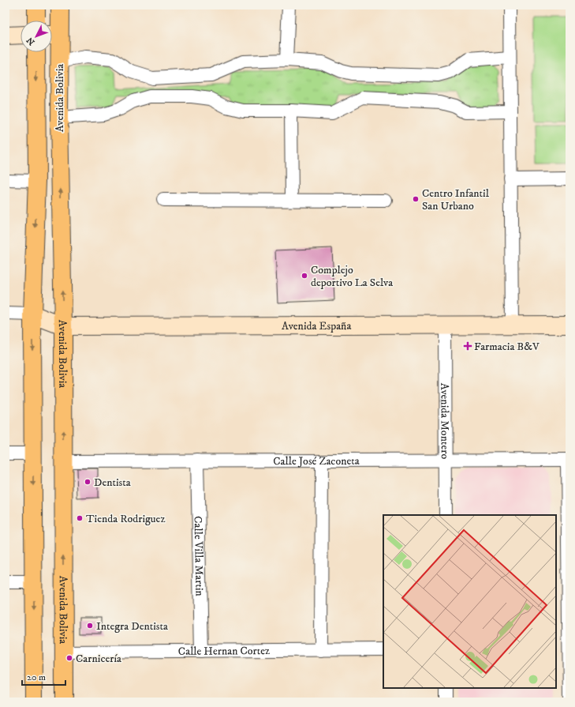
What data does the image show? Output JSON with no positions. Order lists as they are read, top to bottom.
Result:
{
  "streets": {
    "main road": ["Avenida Bolivia"],
    "street": [
      "Avenida España",
      "Avenida Montero",
      "Calle José Zaconeta",
      "Calle Villa Martin",
      "Calle Hernan Cortez"
    ]
  },
  "crossings": [
    ["Avenida Bolivia", "Avenida España"],
    ["Avenida Bolivia", "Calle José Zaconeta"],
    ["Avenida Bolivia", "Calle Hernan Cortez"],
    ["Avenida España", "Avenida Montero"],
    ["Avenida Montero", "Calle José Zaconeta"],
    ["Calle José Zaconeta", "Calle Villa Martin"],
    ["Calle Villa Martin", "Calle Hernan Cortez"]
  ],
  "places": {
    "other": [
      "Centro Infantil San Urbano",
      "Complejo deportivo La Selva",
      "Dentista",
      "Tienda Rodriguez",
      "Integra Dentista",
      "Carnicería"
    ],
    "health": ["Farmacia B&V"]
  },
  "scale_bar": "20 m",
  "north": "bottom left"
}
